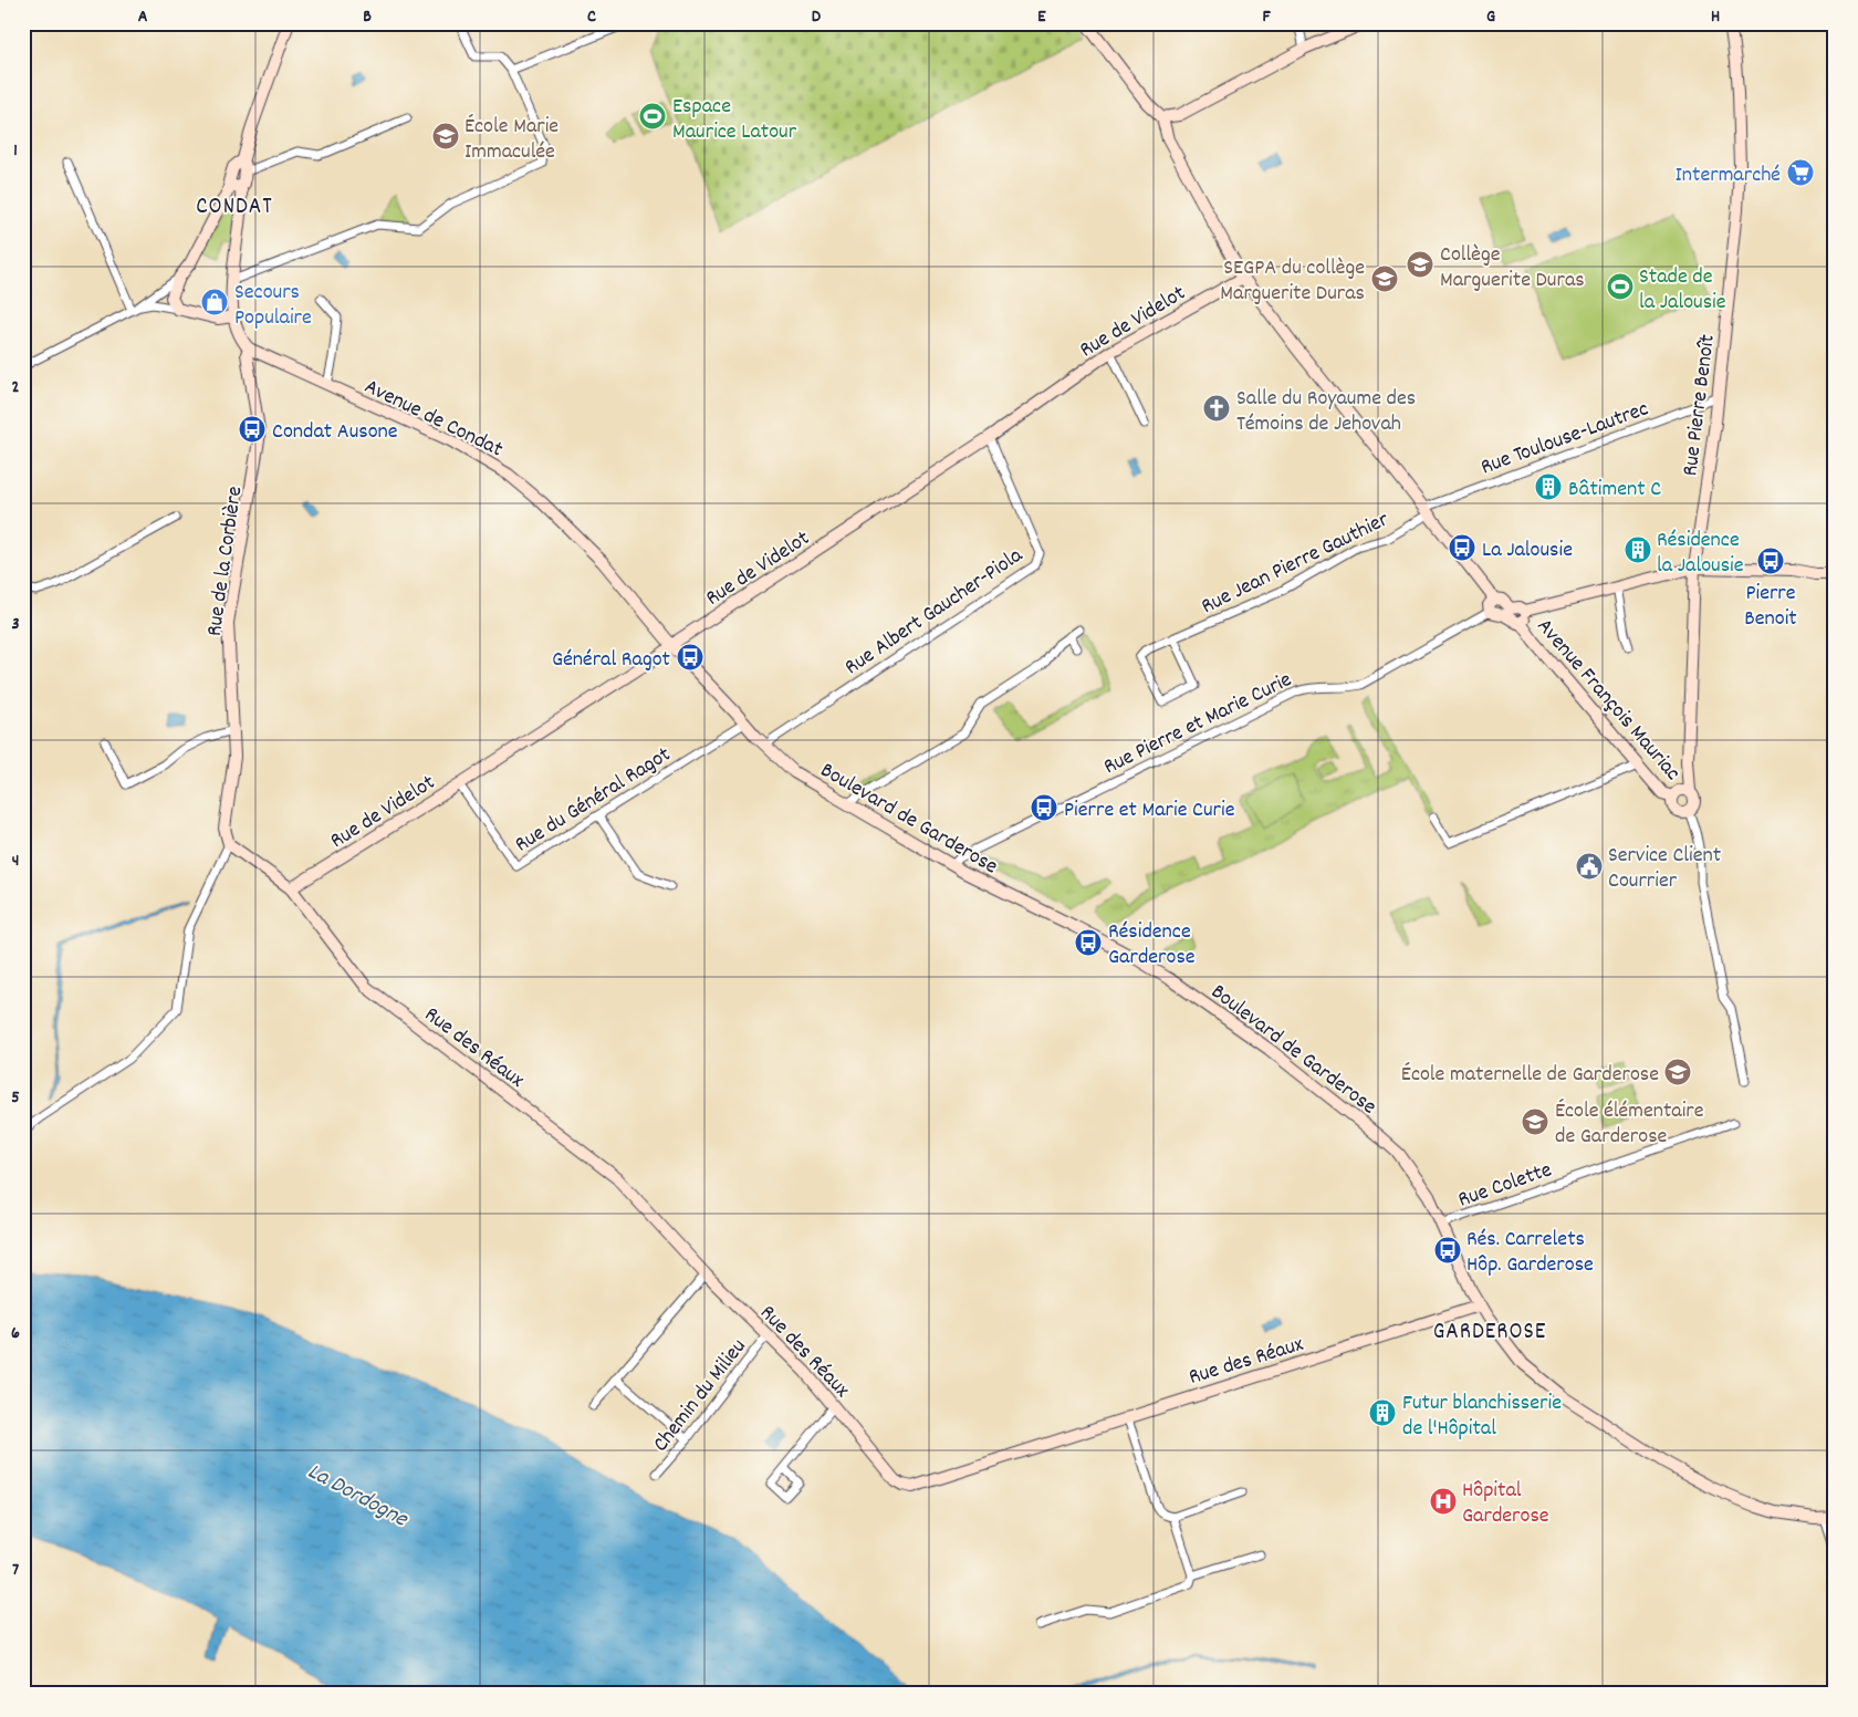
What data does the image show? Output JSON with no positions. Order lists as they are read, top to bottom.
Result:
{
  "streets": {
    "street": [
      "Rue de Videlot",
      "Rue Pierre Benoît",
      "Avenue de Condat",
      "Rue Toulouse-Lautrec",
      "Rue de la Corbière",
      "Rue Jean Pierre Gauthier",
      "Rue Albert Gaucher-Piola",
      "Avenue François Mauriac",
      "Rue Pierre et Marie Curie",
      "Rue du Général Ragot",
      "Boulevard de Garderose",
      "Rue des Réaux",
      "Rue Colette",
      "Chemin du Milieu"
    ]
  },
  "crossings": [
    ["Rue de Videlot", "Avenue de Condat"],
    ["Rue de Videlot", "Rue Albert Gaucher-Piola"],
    ["Rue de Videlot", "Avenue François Mauriac"],
    ["Rue de Videlot", "Rue du Général Ragot"],
    ["Rue de Videlot", "Boulevard de Garderose"],
    ["Rue de Videlot", "Rue des Réaux"],
    ["Rue Pierre Benoît", "Rue Toulouse-Lautrec"],
    ["Rue Pierre Benoît", "Avenue François Mauriac"],
    ["Avenue de Condat", "Rue de la Corbière"],
    ["Avenue de Condat", "Boulevard de Garderose"],
    ["Rue Toulouse-Lautrec", "Rue Jean Pierre Gauthier"],
    ["Rue Toulouse-Lautrec", "Avenue François Mauriac"],
    ["Rue de la Corbière", "Rue des Réaux"],
    ["Rue Jean Pierre Gauthier", "Avenue François Mauriac"],
    ["Rue Albert Gaucher-Piola", "Boulevard de Garderose"],
    ["Avenue François Mauriac", "Rue Pierre et Marie Curie"],
    ["Rue Pierre et Marie Curie", "Boulevard de Garderose"],
    ["Rue du Général Ragot", "Boulevard de Garderose"],
    ["Boulevard de Garderose", "Rue des Réaux"],
    ["Boulevard de Garderose", "Rue Colette"],
    ["Rue des Réaux", "Chemin du Milieu"]
  ],
  "districts": ["CONDAT", "GARDEROSE"],
  "water": ["La Dordogne"],
  "places": {
    "sports": ["Espace Maurice Latour", "Stade de la Jalousie"],
    "school or university": [
      "École Marie Immaculée",
      "Collège Marguerite Duras",
      "SEGPA du collège Marguerite Duras",
      "École maternelle de Garderose",
      "École élémentaire de Garderose"
    ],
    "supermarket": ["Intermarché"],
    "shop": ["Secours Populaire"],
    "church": ["Salle du Royaume des Témoins de Jehovah"],
    "bus stop": [
      "Condat Ausone",
      "La Jalousie",
      "Pierre Benoit",
      "Général Ragot",
      "Pierre et Marie Curie",
      "Résidence Garderose",
      "Rés. Carrelets Hôp. Garderose"
    ],
    "building": ["Bâtiment C", "Résidence la Jalousie", "Futur blanchisserie de l'Hôpital"],
    "public building": ["Service Client Courrier"],
    "hospital": ["Hôpital Garderose"]
  },
  "grid": {
    "columns": [
      "A",
      "B",
      "C",
      "D",
      "E",
      "F",
      "G",
      "H"
    ],
    "rows": [
      "1",
      "2",
      "3",
      "4",
      "5",
      "6",
      "7"
    ]
  }
}
